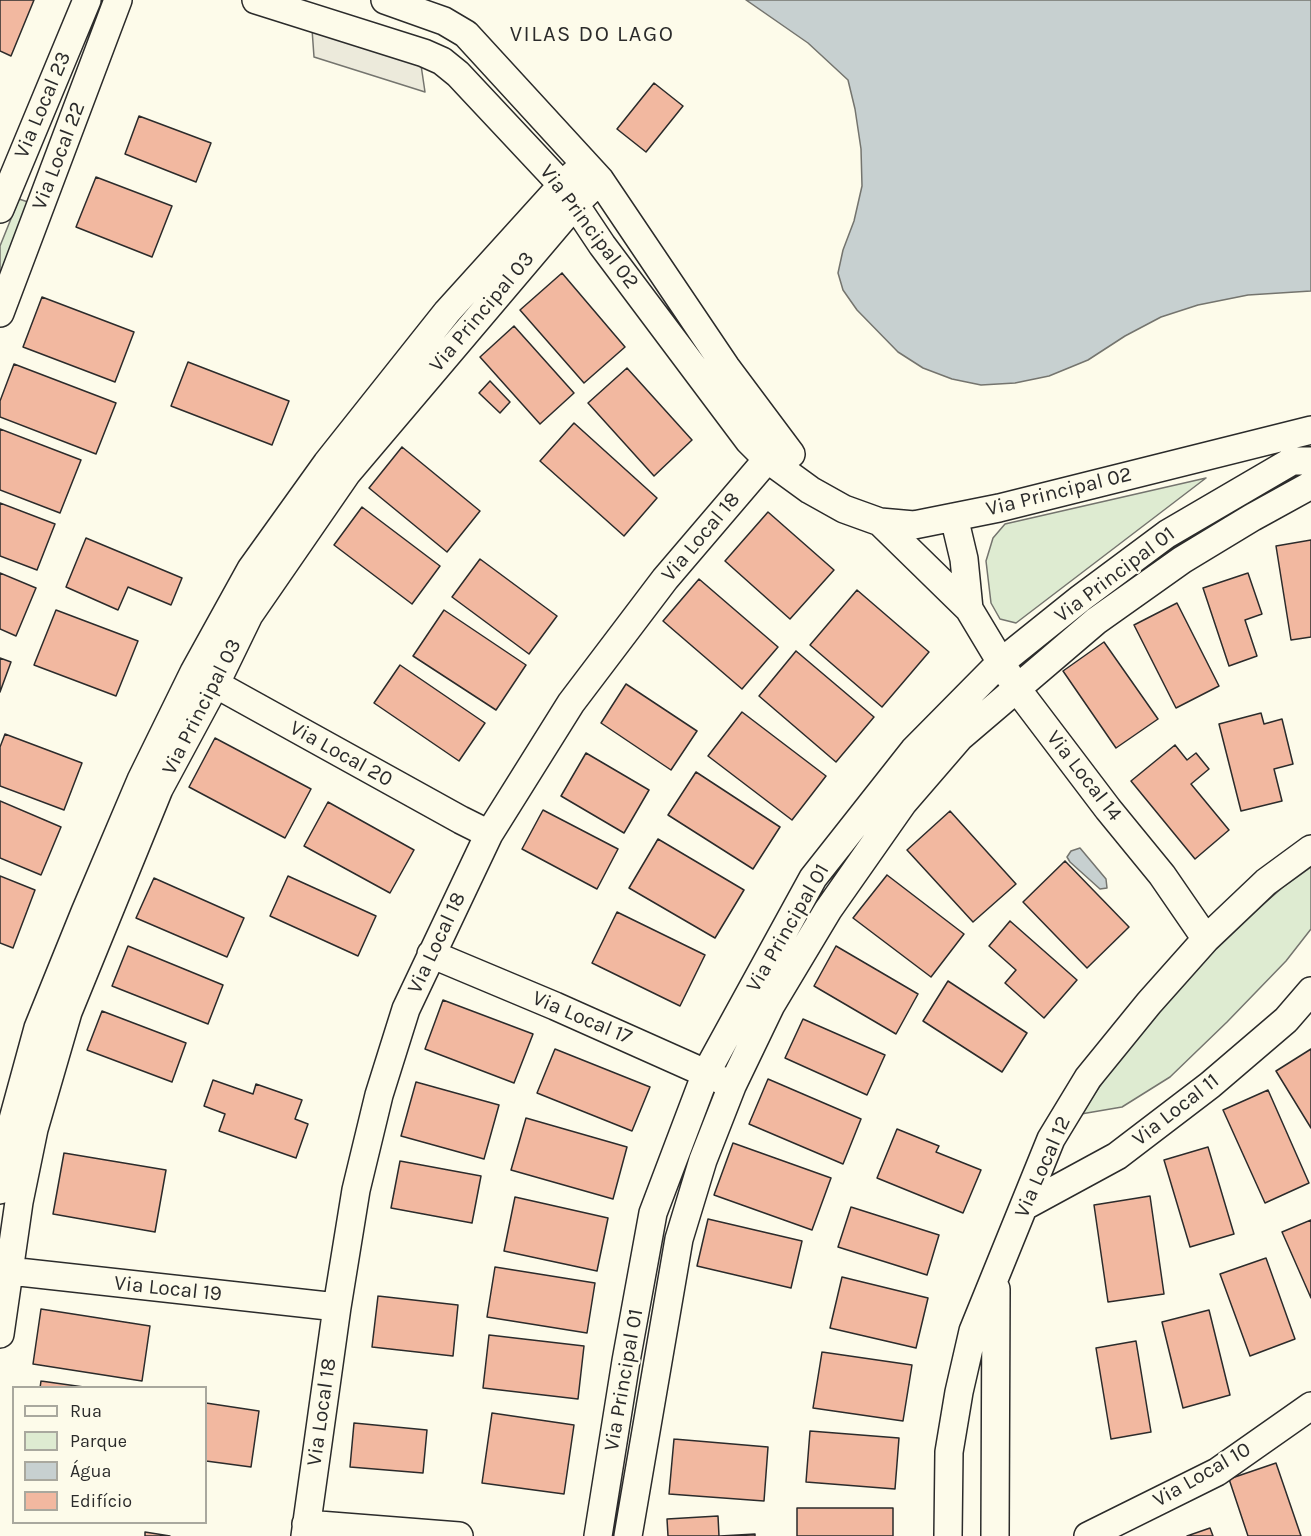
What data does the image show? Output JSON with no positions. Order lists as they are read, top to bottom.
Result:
{
  "streets": {
    "street": [
      "Via Local 23",
      "Via Local 22",
      "Via Principal 02",
      "Via Principal 03",
      "Via Local 18",
      "Via Principal 01",
      "Via Local 20",
      "Via Local 14",
      "Via Local 17",
      "Via Local 11",
      "Via Local 12",
      "Via Local 19",
      "Via Local 10"
    ]
  },
  "crossings": [
    ["Via Principal 02", "Via Principal 03"],
    ["Via Principal 02", "Via Local 18"],
    ["Via Principal 02", "Via Local 14"],
    ["Via Principal 03", "Via Local 20"],
    ["Via Principal 03", "Via Local 19"],
    ["Via Local 18", "Via Local 20"],
    ["Via Local 18", "Via Local 17"],
    ["Via Local 18", "Via Local 19"],
    ["Via Principal 01", "Via Local 14"],
    ["Via Principal 01", "Via Local 17"],
    ["Via Local 14", "Via Local 12"],
    ["Via Local 11", "Via Local 12"]
  ],
  "districts": ["VILAS DO LAGO"],
  "legend": [
    "Rua",
    "Parque",
    "Água",
    "Edifício"
  ]
}
